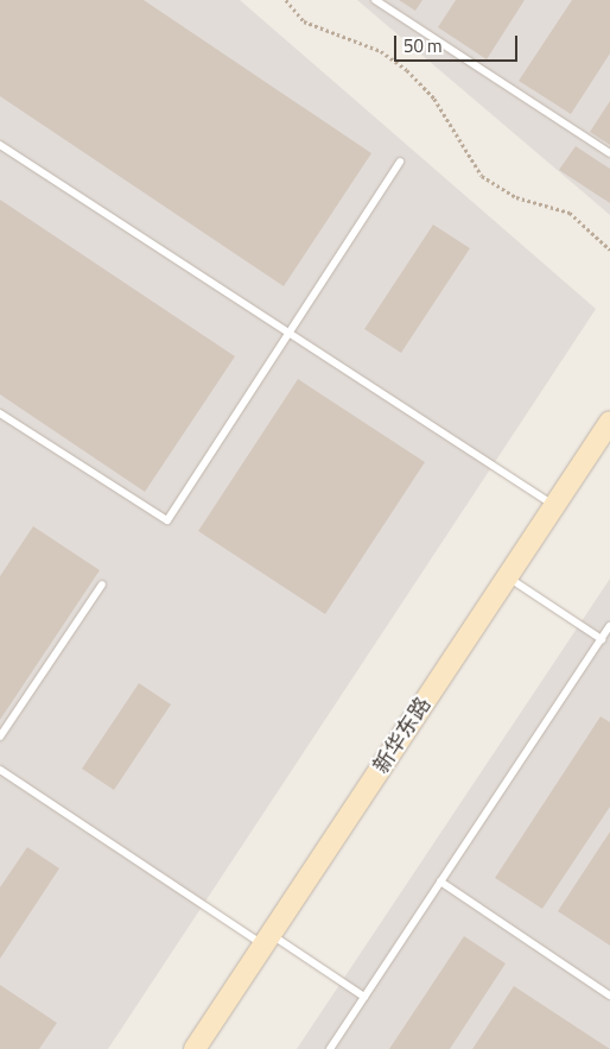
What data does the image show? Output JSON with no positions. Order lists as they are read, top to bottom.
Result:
{
  "streets": {
    "main road": ["新华东路"]
  },
  "scale_bar": "50 m"
}
